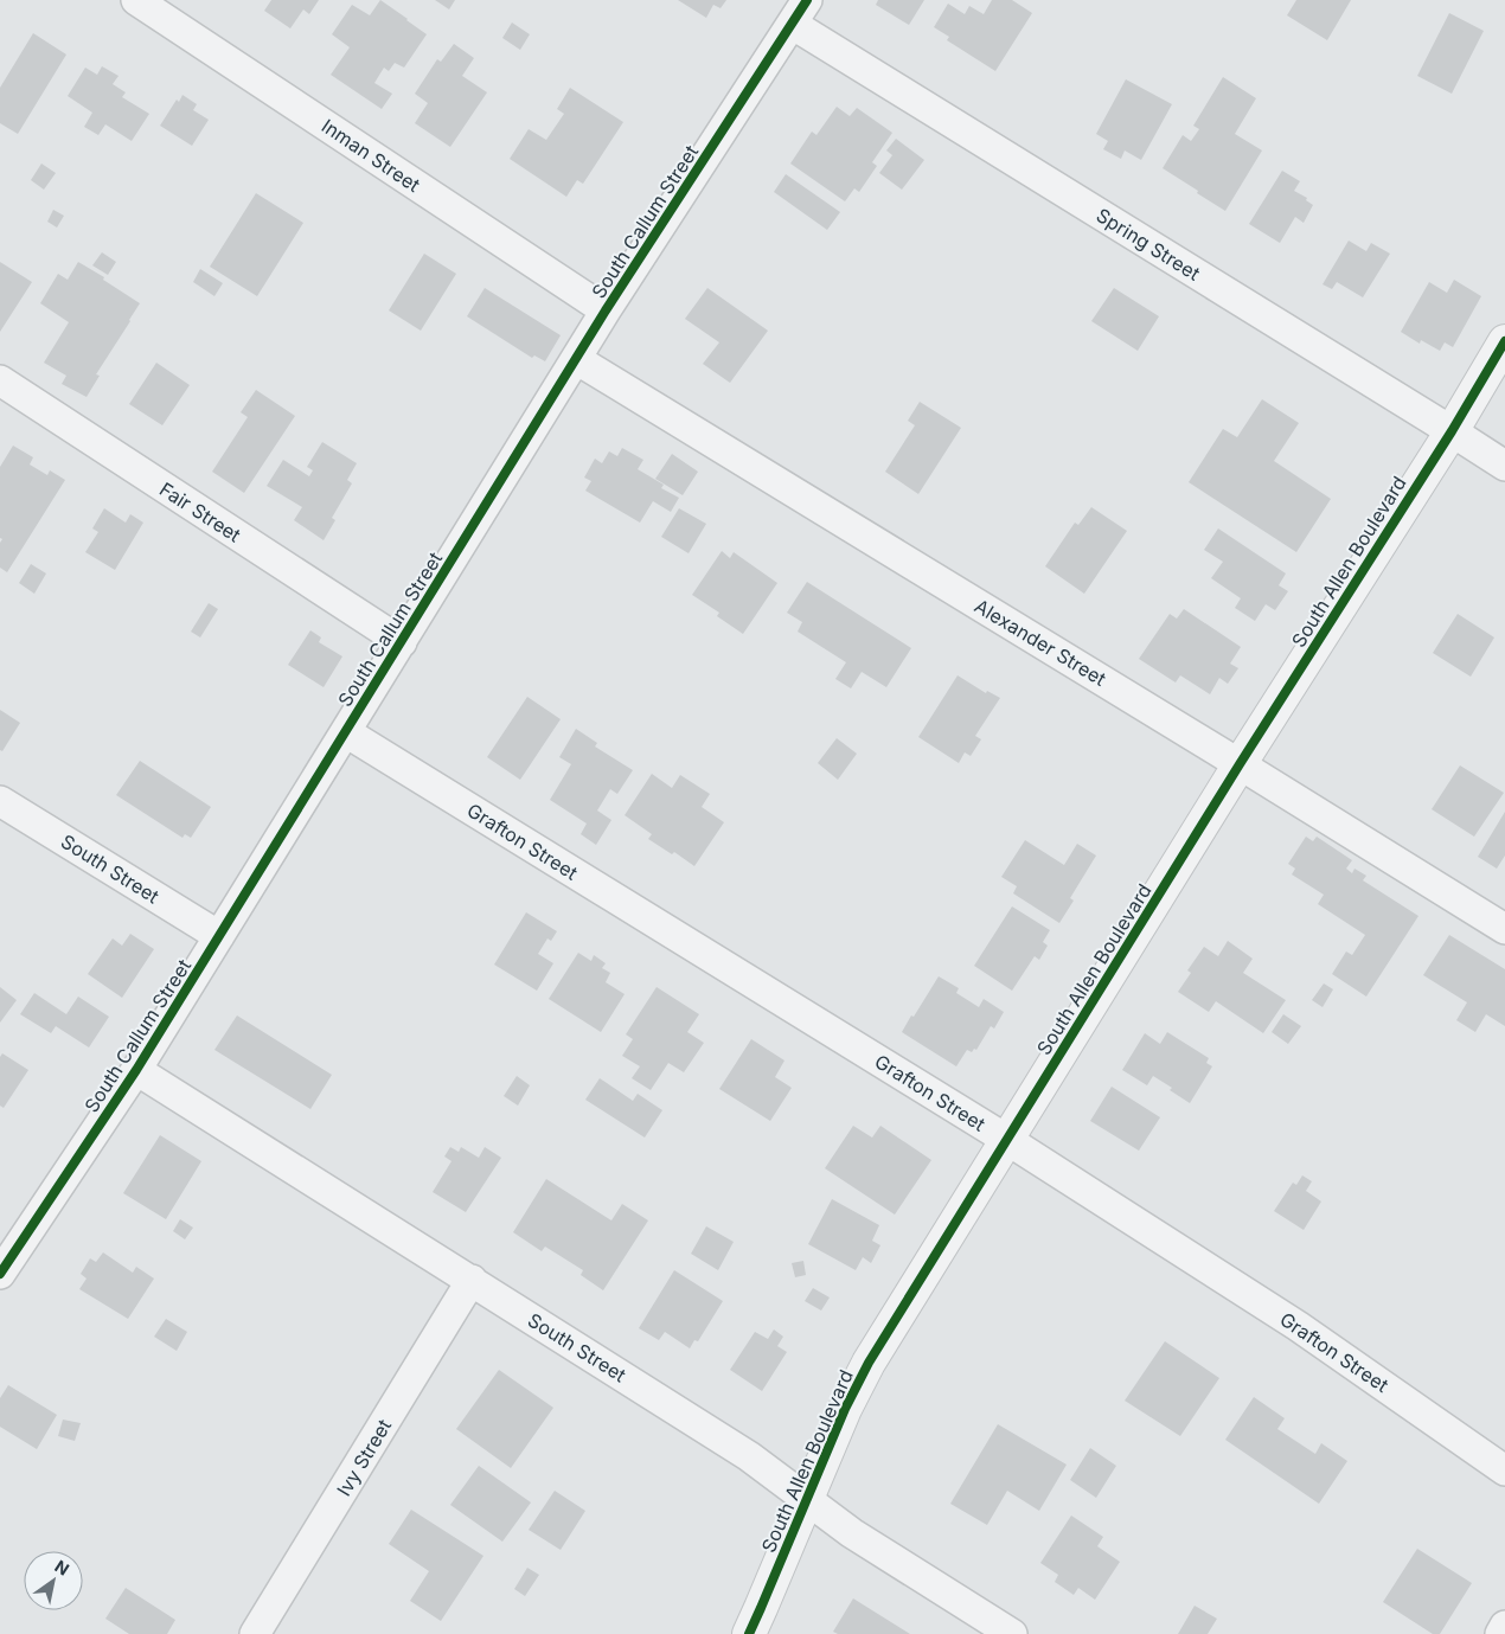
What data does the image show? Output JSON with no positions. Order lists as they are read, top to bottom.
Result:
{
  "streets": {
    "street": [
      "Inman Street",
      "South Callum Street",
      "Spring Street",
      "Fair Street",
      "South Allen Boulevard",
      "Alexander Street",
      "Grafton Street",
      "South Street",
      "Ivy Street"
    ]
  },
  "crossings": [
    ["Inman Street", "South Callum Street"],
    ["South Callum Street", "Spring Street"],
    ["South Callum Street", "Fair Street"],
    ["South Callum Street", "Alexander Street"],
    ["South Callum Street", "Grafton Street"],
    ["South Callum Street", "South Street"],
    ["Spring Street", "South Allen Boulevard"],
    ["South Allen Boulevard", "Alexander Street"],
    ["South Allen Boulevard", "Grafton Street"],
    ["South Allen Boulevard", "South Street"],
    ["South Street", "Ivy Street"]
  ],
  "north": "top right"
}
